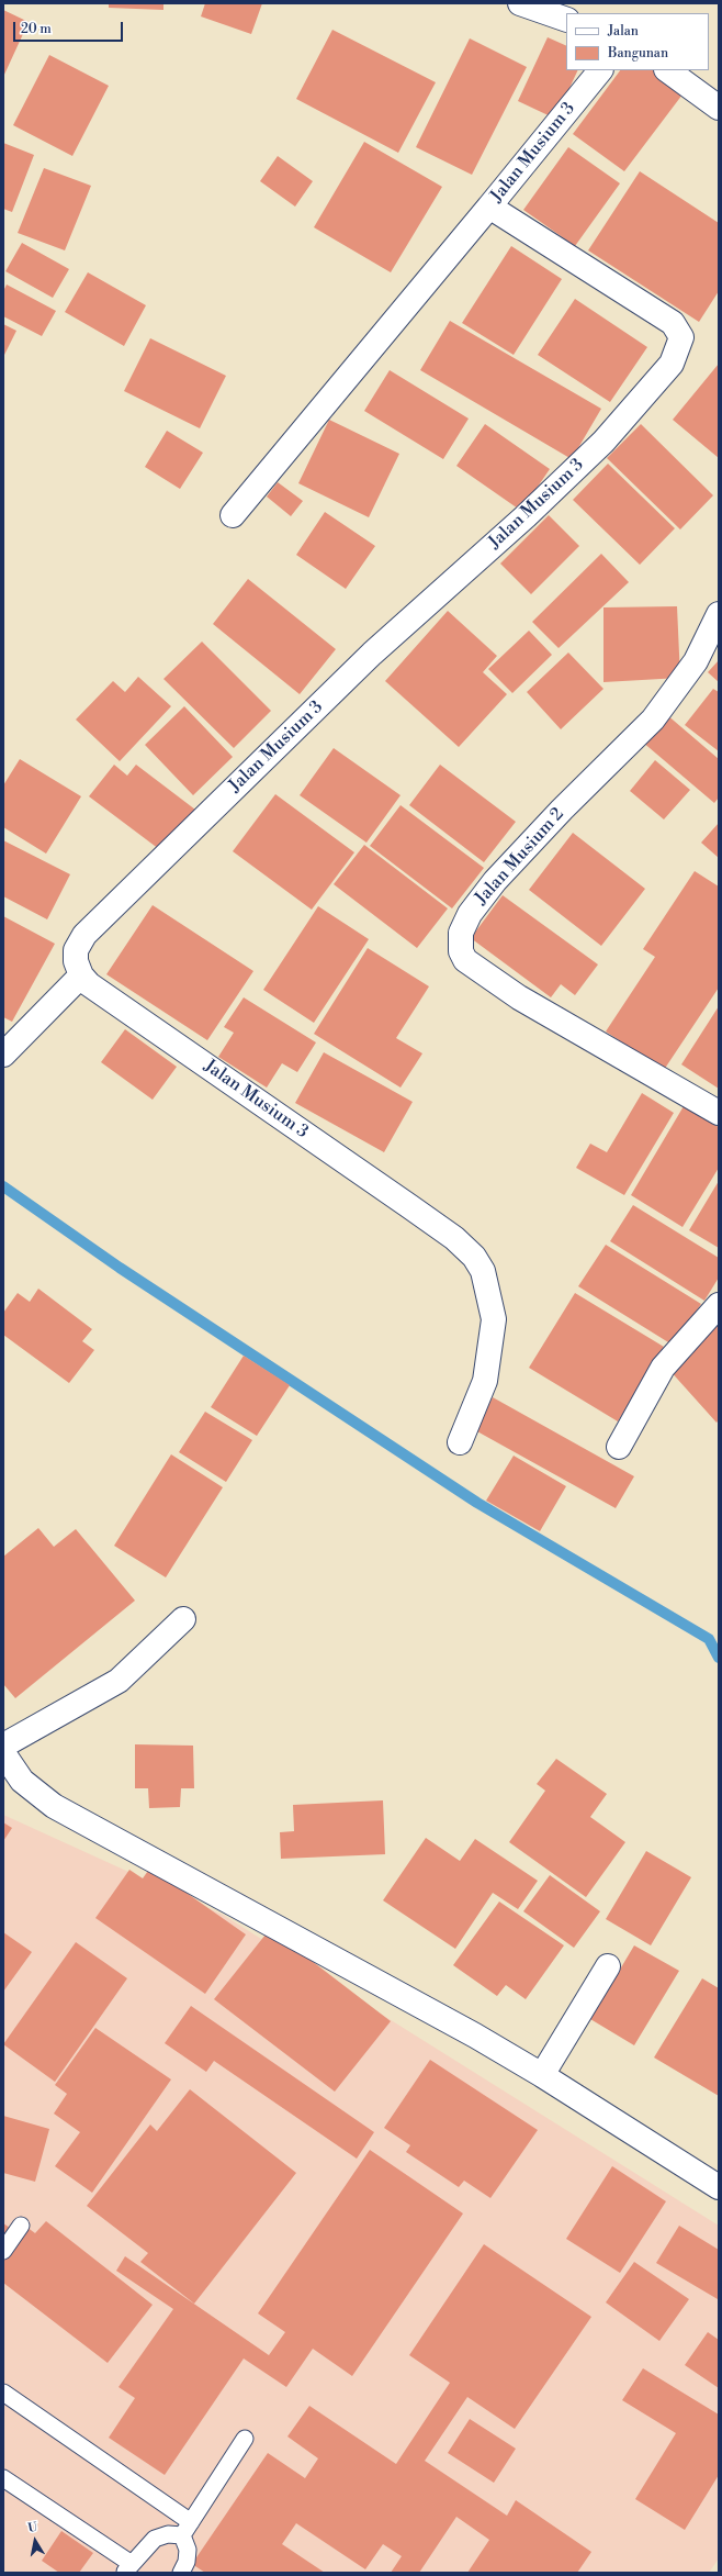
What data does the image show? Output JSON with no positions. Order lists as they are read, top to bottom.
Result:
{
  "streets": {
    "street": ["Jalan Musium 3", "Jalan Musium 2"]
  },
  "legend": ["Jalan", "Bangunan"],
  "scale_bar": "20 m",
  "north": "top"
}
